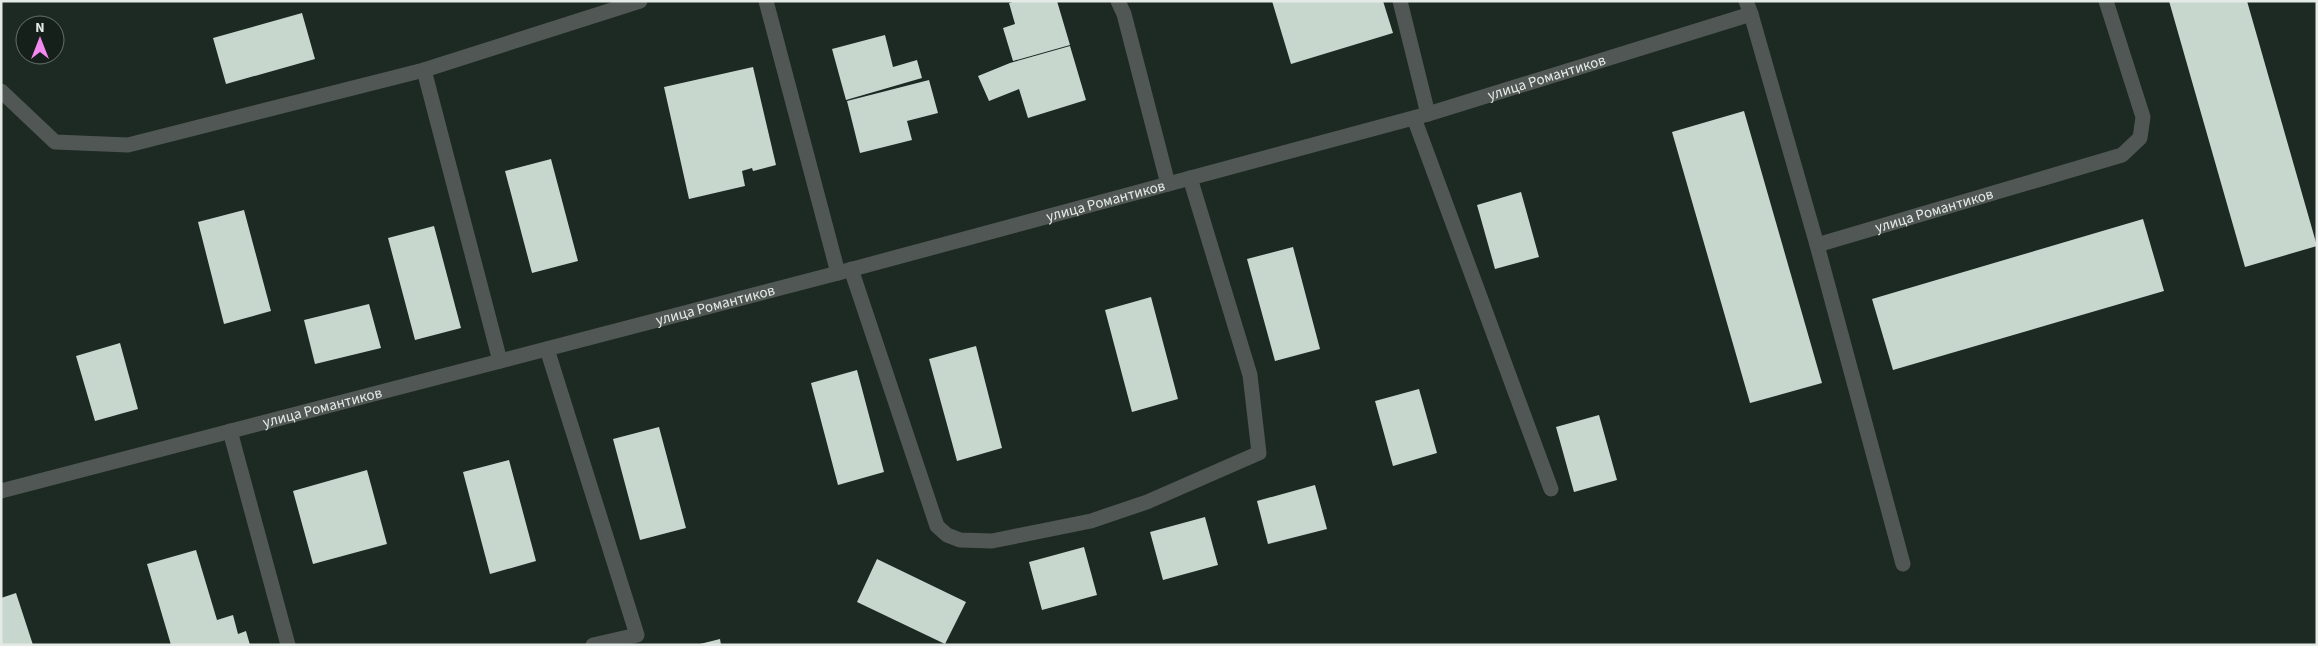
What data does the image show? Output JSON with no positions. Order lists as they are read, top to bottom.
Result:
{
  "streets": {
    "street": ["улица Романтиков"]
  },
  "north": "top"
}
